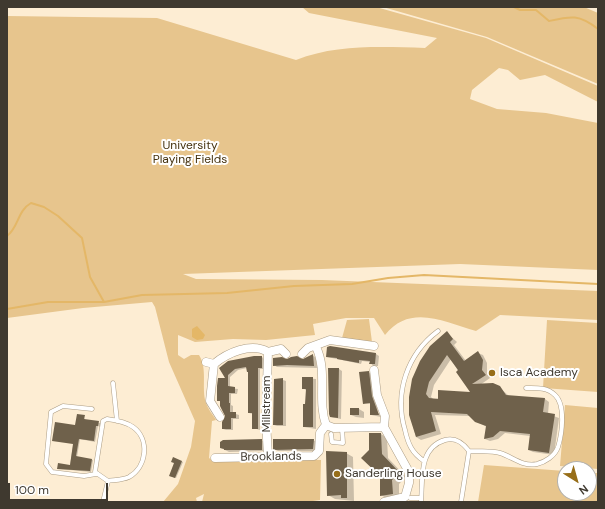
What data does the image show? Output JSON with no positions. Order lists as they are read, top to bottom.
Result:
{
  "streets": {
    "street": ["Millstream", "Brooklands"]
  },
  "crossings": [
    ["Millstream", "Brooklands"]
  ],
  "parks": ["University Playing Fields"],
  "places": ["Isca Academy", "Sanderling House"],
  "scale_bar": "100 m",
  "north": "bottom right"
}
